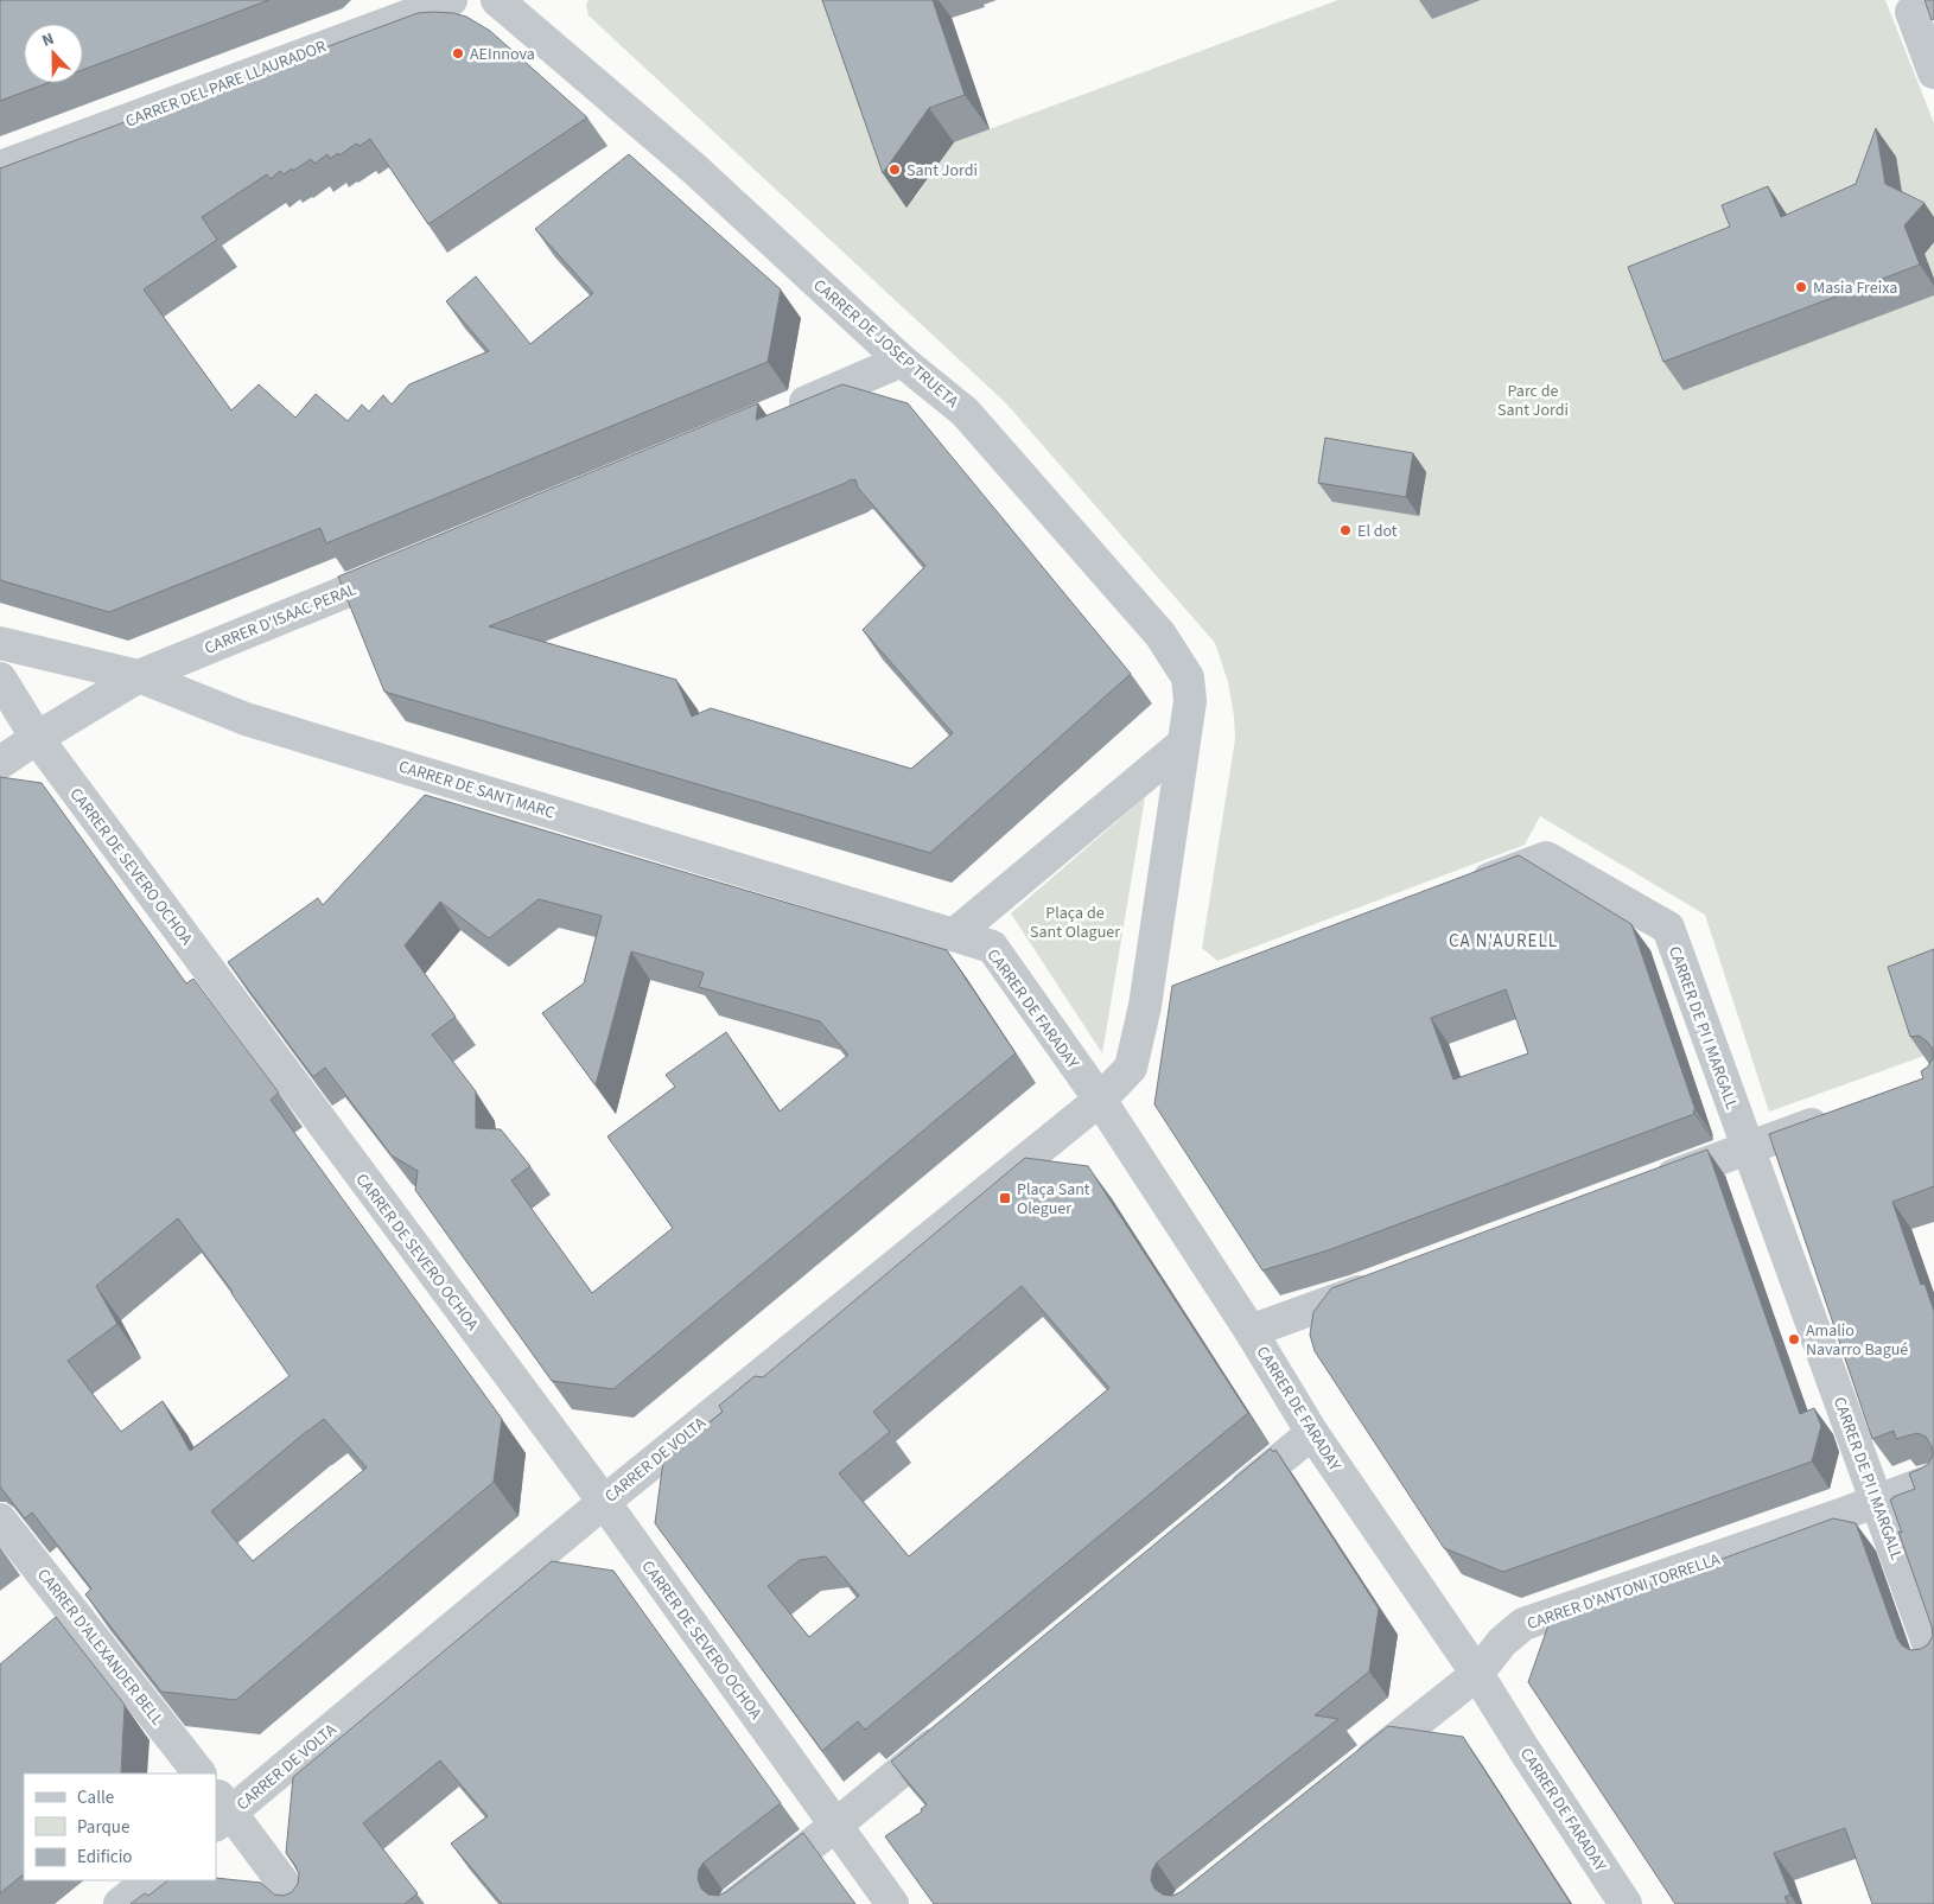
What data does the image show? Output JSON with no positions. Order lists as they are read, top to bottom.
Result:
{
  "streets": {
    "street": [
      "CARRER DEL PARE LLAURADOR",
      "CARRER DE JOSEP TRUETA",
      "CARRER D'ISAAC PERAL",
      "CARRER DE SANT MARC",
      "CARRER DE SEVERO OCHOA",
      "CARRER DE FARADAY",
      "CARRER DE PI I MARGALL",
      "CARRER DE VOLTA",
      "CARRER D'ANTONI TORRELLA",
      "CARRER D'ALEXANDER BELL"
    ]
  },
  "crossings": [
    ["CARRER D'ISAAC PERAL", "CARRER DE SANT MARC"],
    ["CARRER D'ISAAC PERAL", "CARRER DE SEVERO OCHOA"],
    ["CARRER DE SANT MARC", "CARRER DE FARADAY"],
    ["CARRER DE SEVERO OCHOA", "CARRER DE VOLTA"],
    ["CARRER DE FARADAY", "CARRER DE VOLTA"],
    ["CARRER DE FARADAY", "CARRER D'ANTONI TORRELLA"],
    ["CARRER DE PI I MARGALL", "CARRER D'ANTONI TORRELLA"]
  ],
  "districts": ["CA N'AURELL"],
  "parks": ["Parc de Sant Jordi", "Plaça de Sant Olaguer"],
  "places": {
    "other": [
      "AEInnova",
      "Sant Jordi",
      "Masia Freixa",
      "El dot",
      "Amalio Navarro Bagué"
    ],
    "transit": ["Plaça Sant Oleguer"]
  },
  "legend": ["Calle", "Parque", "Edificio"],
  "north": "top"
}
